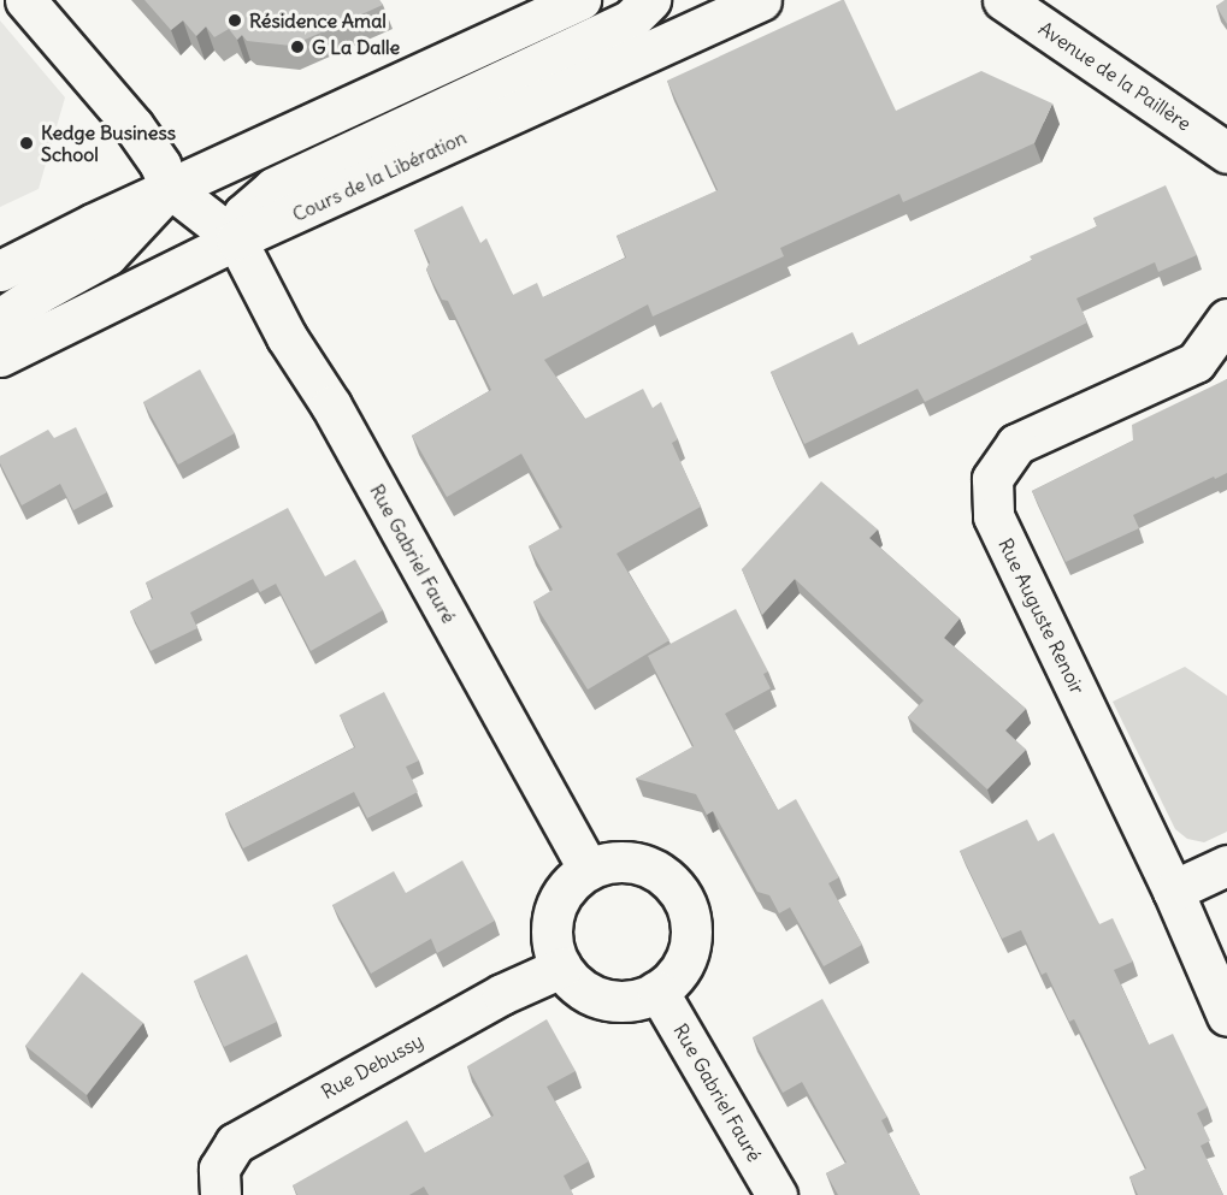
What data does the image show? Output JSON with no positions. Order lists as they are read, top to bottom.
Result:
{
  "streets": {
    "street": [
      "Avenue de la Paillère",
      "Cours de la Libération",
      "Rue Gabriel Fauré",
      "Rue Auguste Renoir",
      "Rue Debussy"
    ]
  },
  "crossings": [
    ["Cours de la Libération", "Rue Gabriel Fauré"],
    ["Rue Gabriel Fauré", "Rue Debussy"]
  ],
  "places": ["Résidence Amal", "G La Dalle", "Kedge Business School"]
}
